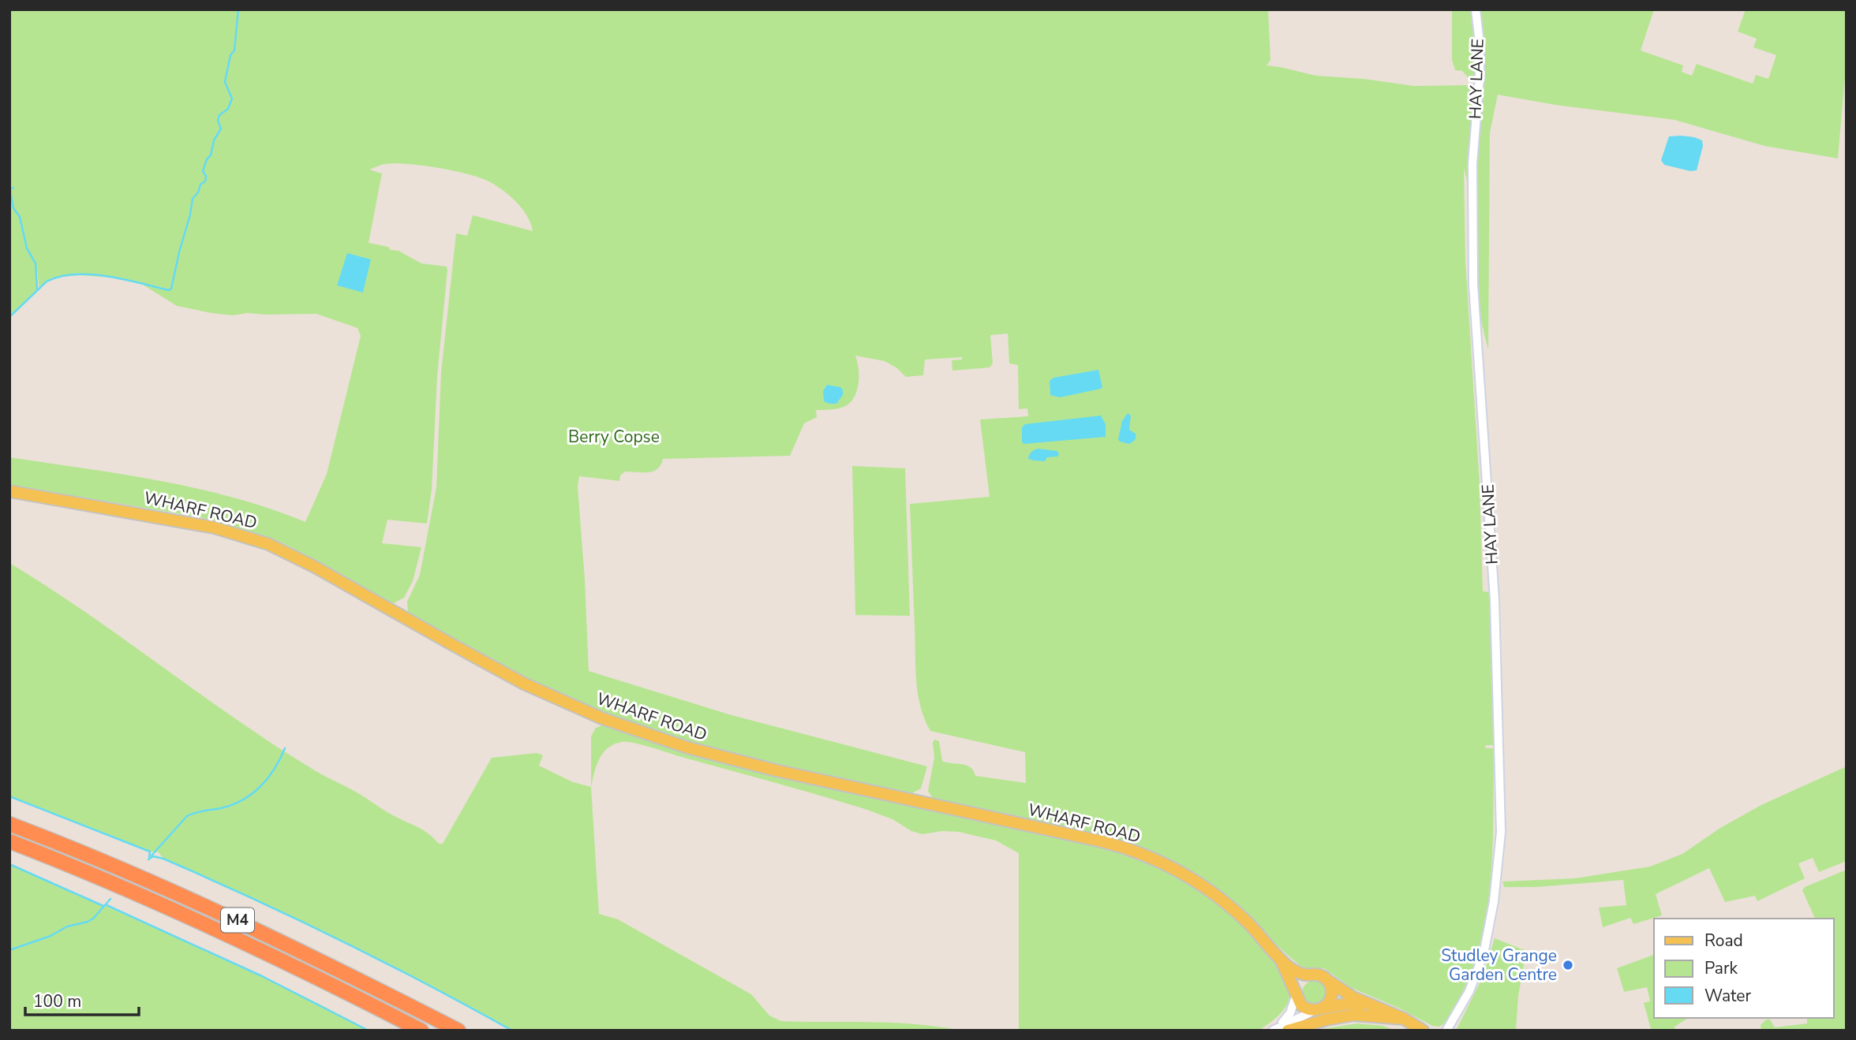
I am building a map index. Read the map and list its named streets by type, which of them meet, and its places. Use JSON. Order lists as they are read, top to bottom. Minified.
{"streets":{"highway":["M4"],"main road":["WHARF ROAD"],"street":["HAY LANE"]},"parks":["Berry Copse"],"places":["Studley Grange Garden Centre"],"legend":["Road","Park","Water"],"scale_bar":"100 m"}
